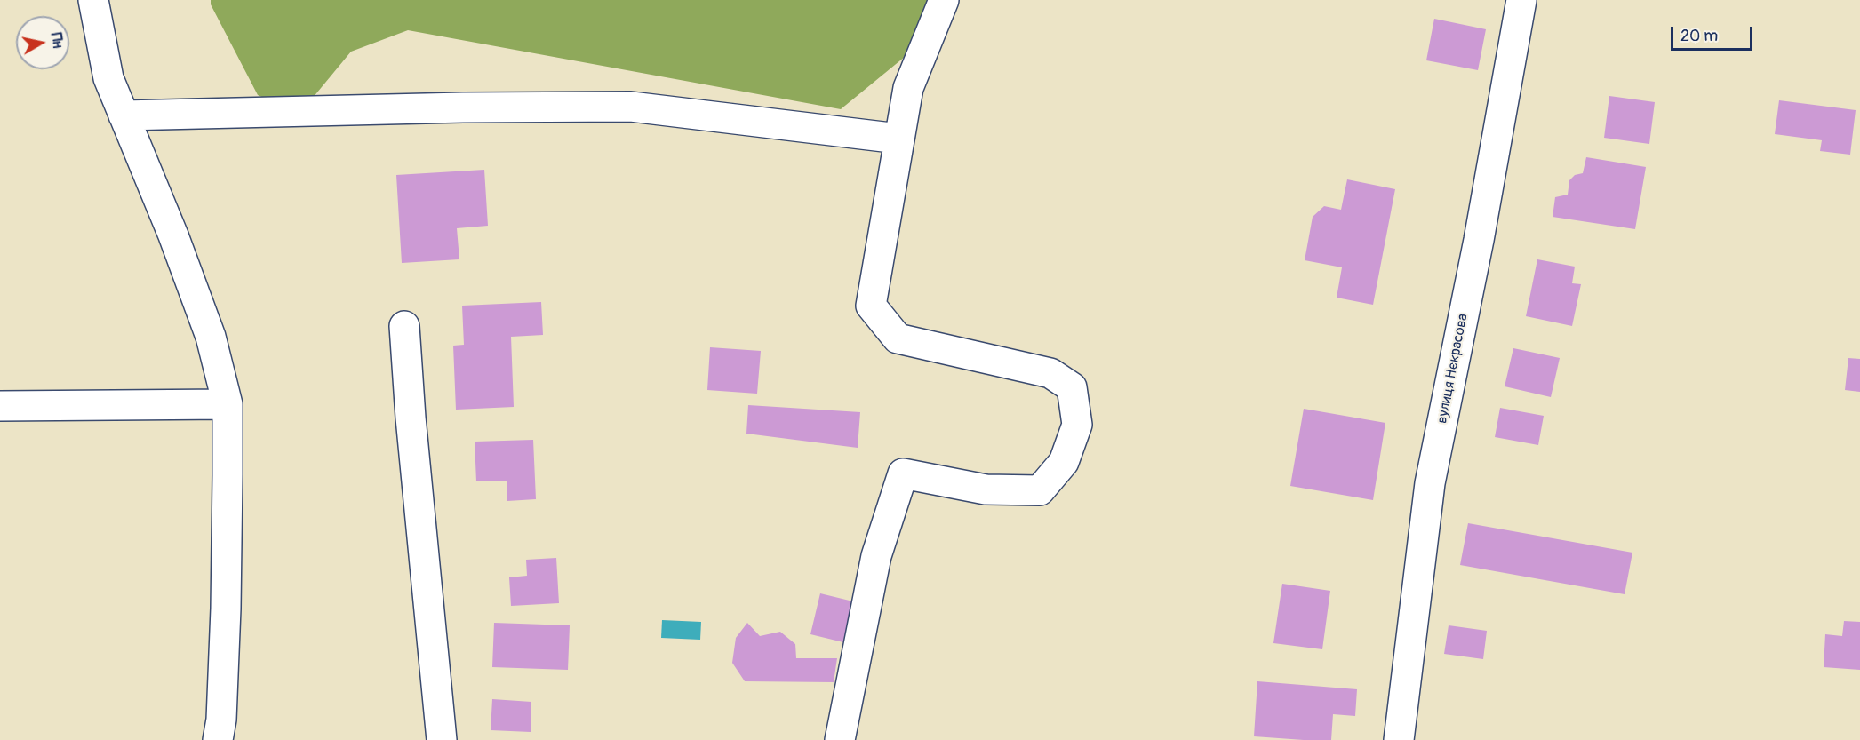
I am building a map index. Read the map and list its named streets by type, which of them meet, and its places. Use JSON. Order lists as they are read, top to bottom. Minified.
{"streets":{"street":["вулиця Нєкрасова"]},"scale_bar":"20 m","north":"right"}
